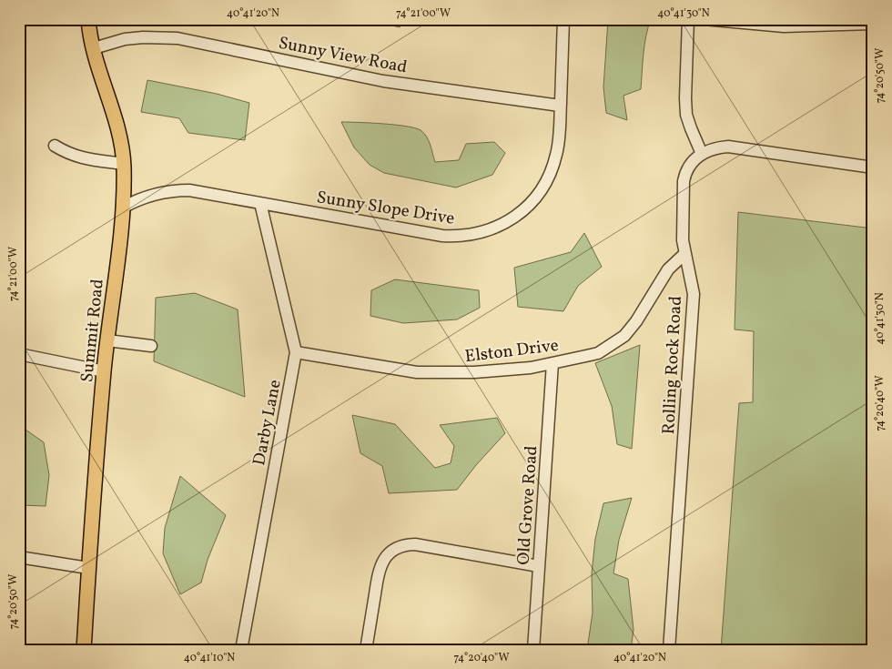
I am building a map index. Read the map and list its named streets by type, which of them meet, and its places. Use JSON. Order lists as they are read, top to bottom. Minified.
{"streets":{"main road":["Summit Road"],"street":["Sunny View Road","Sunny Slope Drive","Elston Drive","Rolling Rock Road","Darby Lane","Old Grove Road"]},"crossings":[["Sunny View Road","Sunny Slope Drive"],["Sunny View Road","Summit Road"],["Sunny Slope Drive","Summit Road"],["Sunny Slope Drive","Darby Lane"],["Elston Drive","Rolling Rock Road"],["Elston Drive","Darby Lane"],["Elston Drive","Old Grove Road"]],"coordinates":["40°41'20\"N","74°21'00\"W","40°41'30\"N","74°20'50\"W","74°20'40\"W","40°41'10\"N"]}
